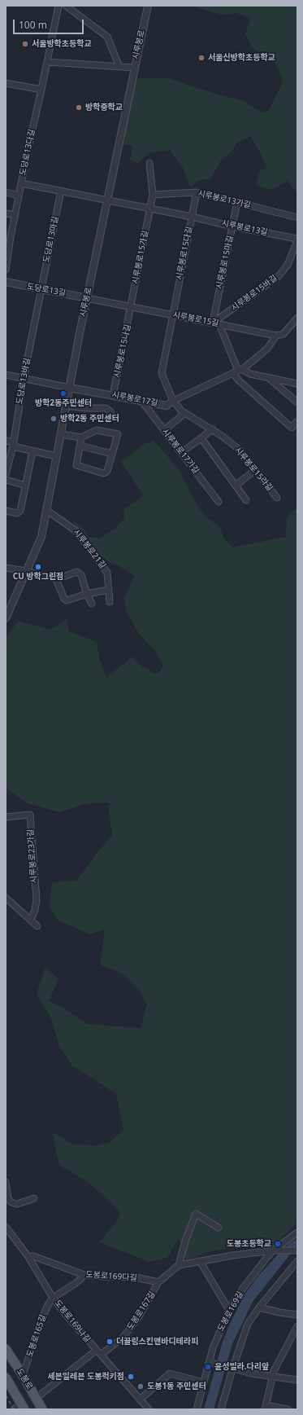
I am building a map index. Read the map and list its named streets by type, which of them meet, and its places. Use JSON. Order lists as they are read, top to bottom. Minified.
{"streets":{"main road":["도봉로"],"street":["시루봉로","도당로13다길","시루봉로13가길","시루봉로13길","도당로13마길","시루봉로15다길","시루봉로15가길","시루봉로15마길","도당로13길","시루봉로15바길","시루봉로15길","시루봉로15나길","도당로13바길","시루봉로17길","시루봉로17가길","시루봉로15라길","시루봉로21길","시루봉로23가길","도봉로169다길","도봉로167길","도봉로169길","도봉로169나길","도봉로165길"]},"crossings":[["시루봉로","도당로13길"],["시루봉로","시루봉로15길"],["시루봉로","시루봉로17길"],["시루봉로","시루봉로21길"],["시루봉로13가길","시루봉로15다길"],["시루봉로13가길","시루봉로15마길"],["시루봉로13길","시루봉로15다길"],["시루봉로13길","시루봉로15마길"],["도당로13마길","도당로13길"],["도당로13마길","도당로13바길"],["시루봉로15다길","시루봉로15길"],["시루봉로15다길","시루봉로15라길"],["시루봉로15가길","시루봉로15길"],["시루봉로15가길","시루봉로15나길"],["시루봉로15마길","시루봉로15바길"],["시루봉로15마길","시루봉로15길"],["도당로13길","시루봉로15길"],["도당로13길","도당로13바길"],["시루봉로15바길","시루봉로15길"],["시루봉로15길","시루봉로15나길"],["시루봉로15길","시루봉로17길"],["시루봉로15길","시루봉로15라길"],["시루봉로15나길","시루봉로17길"],["시루봉로17길","시루봉로17가길"],["시루봉로17길","시루봉로15라길"],["도봉로169다길","도봉로167길"],["도봉로169다길","도봉로169나길"],["도봉로169다길","도봉로165길"],["도봉로167길","도봉로169길"],["도봉로167길","도봉로169나길"],["도봉로169나길","도봉로165길"],["도봉로165길","도봉로"]],"places":["서울방학초등학교","서울신방학초등학교","방학중학교","방학2동주민센터","방학2동 주민센터","CU 방학그린점","도봉초등학교","더끌림스킨앤바디테라피","윤성빌라.다리앞","세븐일레븐 도봉럭키점","도봉1동 주민센터"],"scale_bar":"100 m"}
